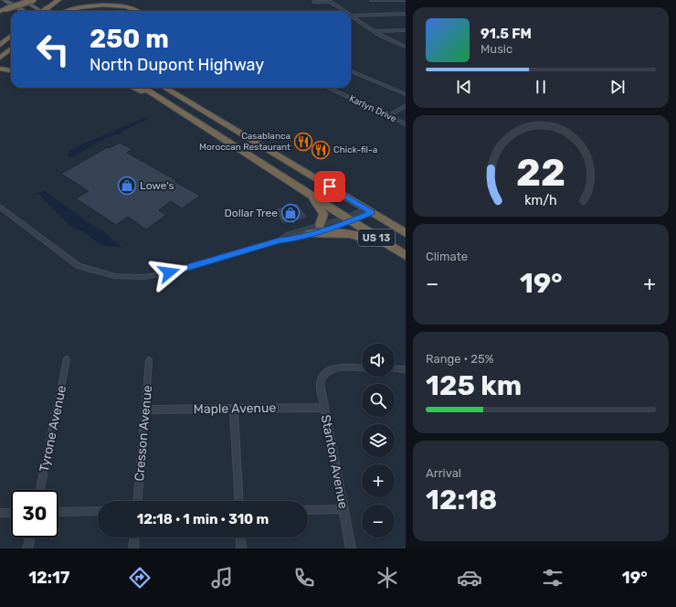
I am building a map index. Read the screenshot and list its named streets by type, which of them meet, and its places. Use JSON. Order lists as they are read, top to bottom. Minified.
{"streets":{"highway":["US 13"],"street":["Karlyn Drive","Maple Avenue","Tyrone Avenue","Cresson Avenue","Stanton Avenue"]},"crossings":[["Maple Avenue","Cresson Avenue"],["Maple Avenue","Stanton Avenue"]],"places":{"restaurant":["Casablanca Moroccan Restaurant","Chick-fil-a"],"shop":["Lowe's","Dollar Tree"]},"page":{"turn":["250 m","North Dupont Highway"],"song":["91.5 FM","Music"],"tile":["Climate",["Range · 25%","125 km"],["Arrival","12:18"]],"heat":["−","19°","+"],"map_buttons":["+","−"],"limit":"30","trip":"12:18 · 1 min · 310 m","tabs":["12:17","19°"],"gauge":["22","km/h"]}}
